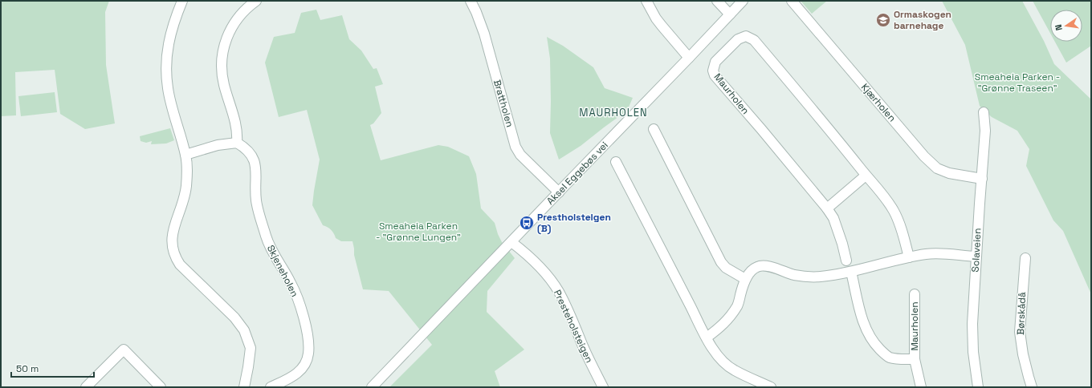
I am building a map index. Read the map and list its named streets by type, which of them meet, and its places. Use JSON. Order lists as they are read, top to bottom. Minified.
{"streets":{"street":["Maurholen","Kjærholen","Brattholen","Aksel Eggebøs vei","Solaveien","Skjeneholen","Børskådå","Presteholsteigen"]},"crossings":[["Kjærholen","Solaveien"],["Brattholen","Aksel Eggebøs vei"],["Aksel Eggebøs vei","Presteholsteigen"]],"districts":["MAURHOLEN"],"parks":["Smeaheia Parken - \"Grønne Traseen\"","Smeaheia Parken - \"Grønne Lungen\""],"places":{"school or university":["Ormaskogen barnehage"],"bus stop":["Prestholsteigen (B)"]},"scale_bar":"50 m","north":"left"}
